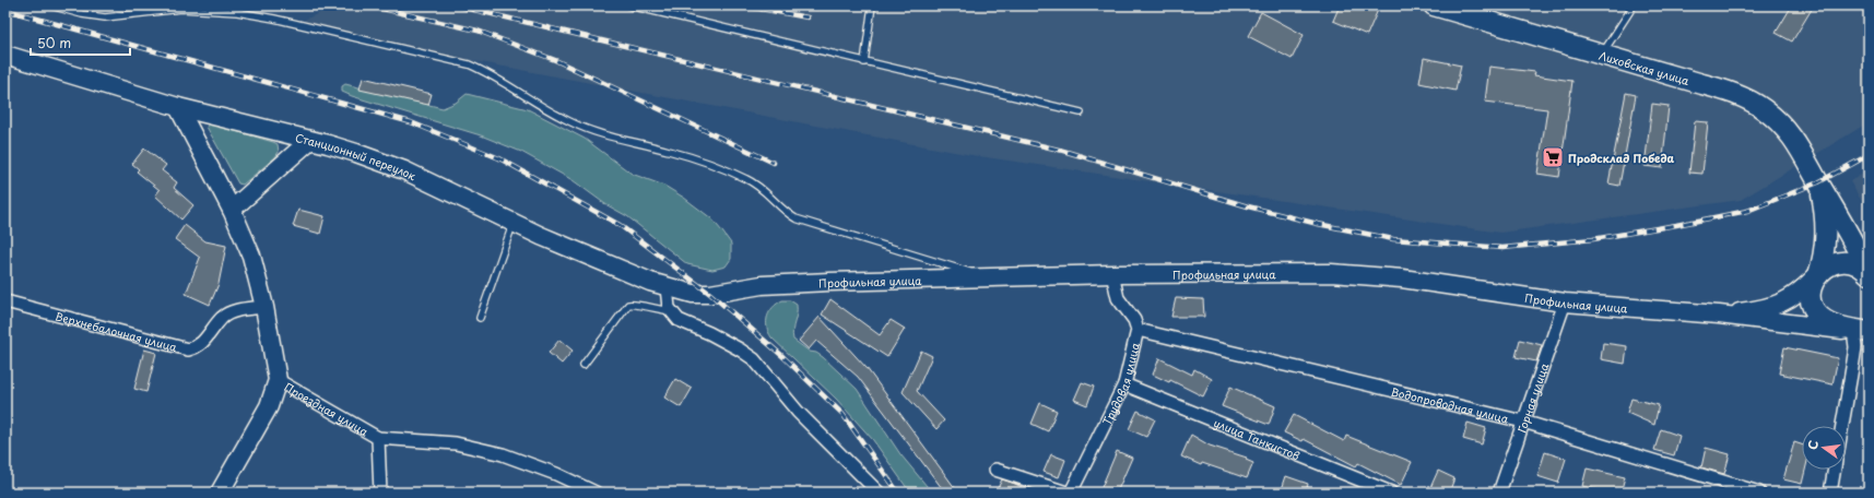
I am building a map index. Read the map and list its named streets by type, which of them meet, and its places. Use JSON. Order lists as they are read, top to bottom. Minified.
{"streets":{"main road":["Лиховская улица","Станционный переулок","Профильная улица","Проездная улица"],"street":["Верхнебалочная улица","Трудовая улица","Горная улица","Водопроводная улица","улица Танкистов"]},"crossings":[["Лиховская улица","Профильная улица"],["Станционный переулок","Профильная улица"],["Станционный переулок","Проездная улица"],["Профильная улица","Трудовая улица"],["Профильная улица","Горная улица"],["Верхнебалочная улица","Проездная улица"],["Трудовая улица","Водопроводная улица"],["Трудовая улица","улица Танкистов"],["Горная улица","Водопроводная улица"]],"places":{"supermarket":["Продсклад Победа"]},"scale_bar":"50 m","north":"left"}
